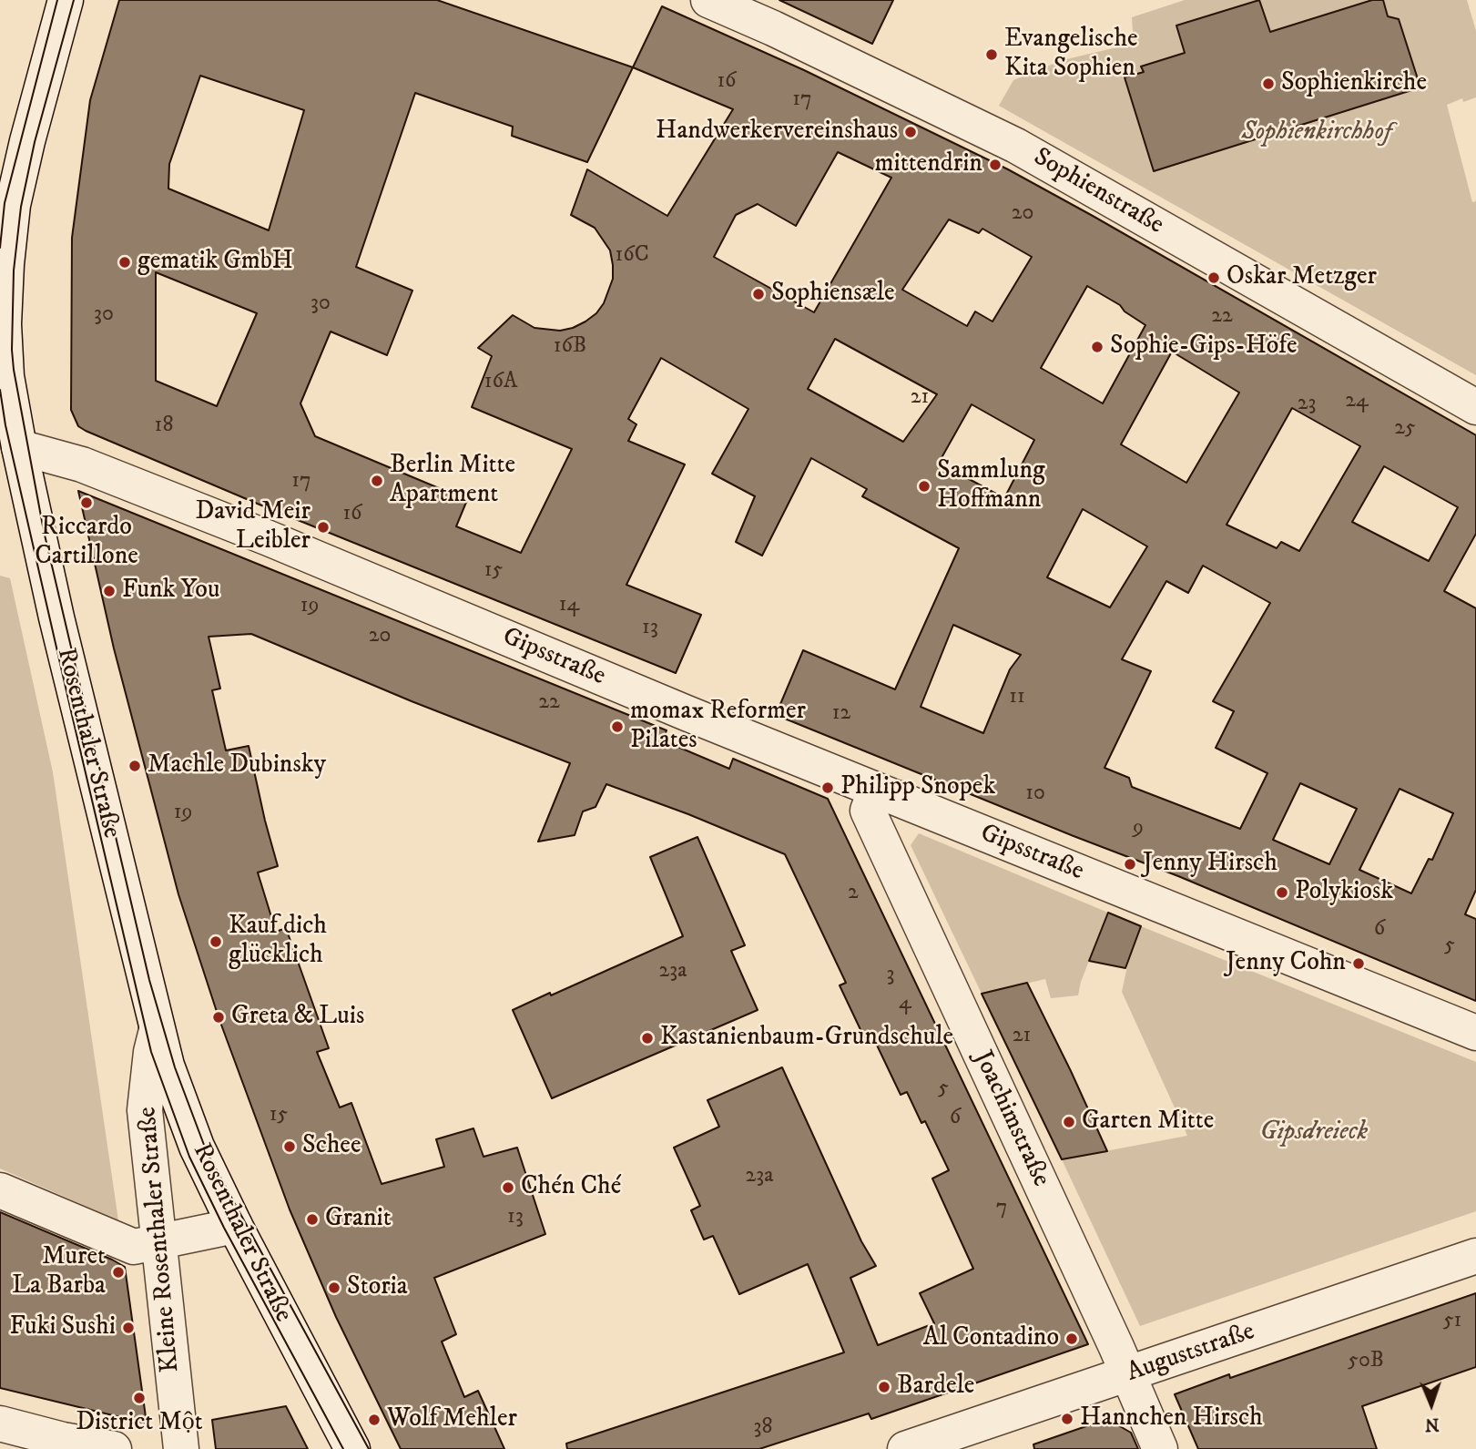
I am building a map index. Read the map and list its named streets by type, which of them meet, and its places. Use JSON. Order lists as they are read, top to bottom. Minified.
{"streets":{"street":["Sophienstraße","Gipsstraße","Rosenthaler Straße","Joachimstraße","Kleine Rosenthaler Straße","Auguststraße"]},"crossings":[["Gipsstraße","Rosenthaler Straße"],["Gipsstraße","Joachimstraße"],["Rosenthaler Straße","Kleine Rosenthaler Straße"],["Joachimstraße","Auguststraße"]],"parks":["Sophienkirchhof","Gipsdreieck"],"places":["Evangelische Kita Sophien","Sophienkirche","Handwerkervereinshaus","mittendrin","gematik GmbH","Oskar Metzger","Sophiensæle","Sophie-Gips-Höfe","Berlin Mitte Apartment","Sammlung Hoffmann","Riccardo Cartillone","David Meir Leibler","Funk You","momax Reformer Pilates","Machle Dubinsky","Philipp Snopek","Jenny Hirsch","Polykiosk","Kauf dich glücklich","Jenny Cohn","Greta & Luis","Kastanienbaum-Grundschule","Garten Mitte","Schee","Chén Ché","Granit","Muret La Barba","Storia","Fuki Sushi","Al Contadino","Bardele","District Một","Hannchen Hirsch","Wolf Mehler"],"house_numbers":["16","17","20","16C","30","30","22","16B","16A","21","24","23","18","25","17","16","15","14","19","13","20","11","22","12","10","19","9","2","6","5","23a","3","4","21","5","15","6","23a","7","13","51","50B","38"],"north":"bottom"}
